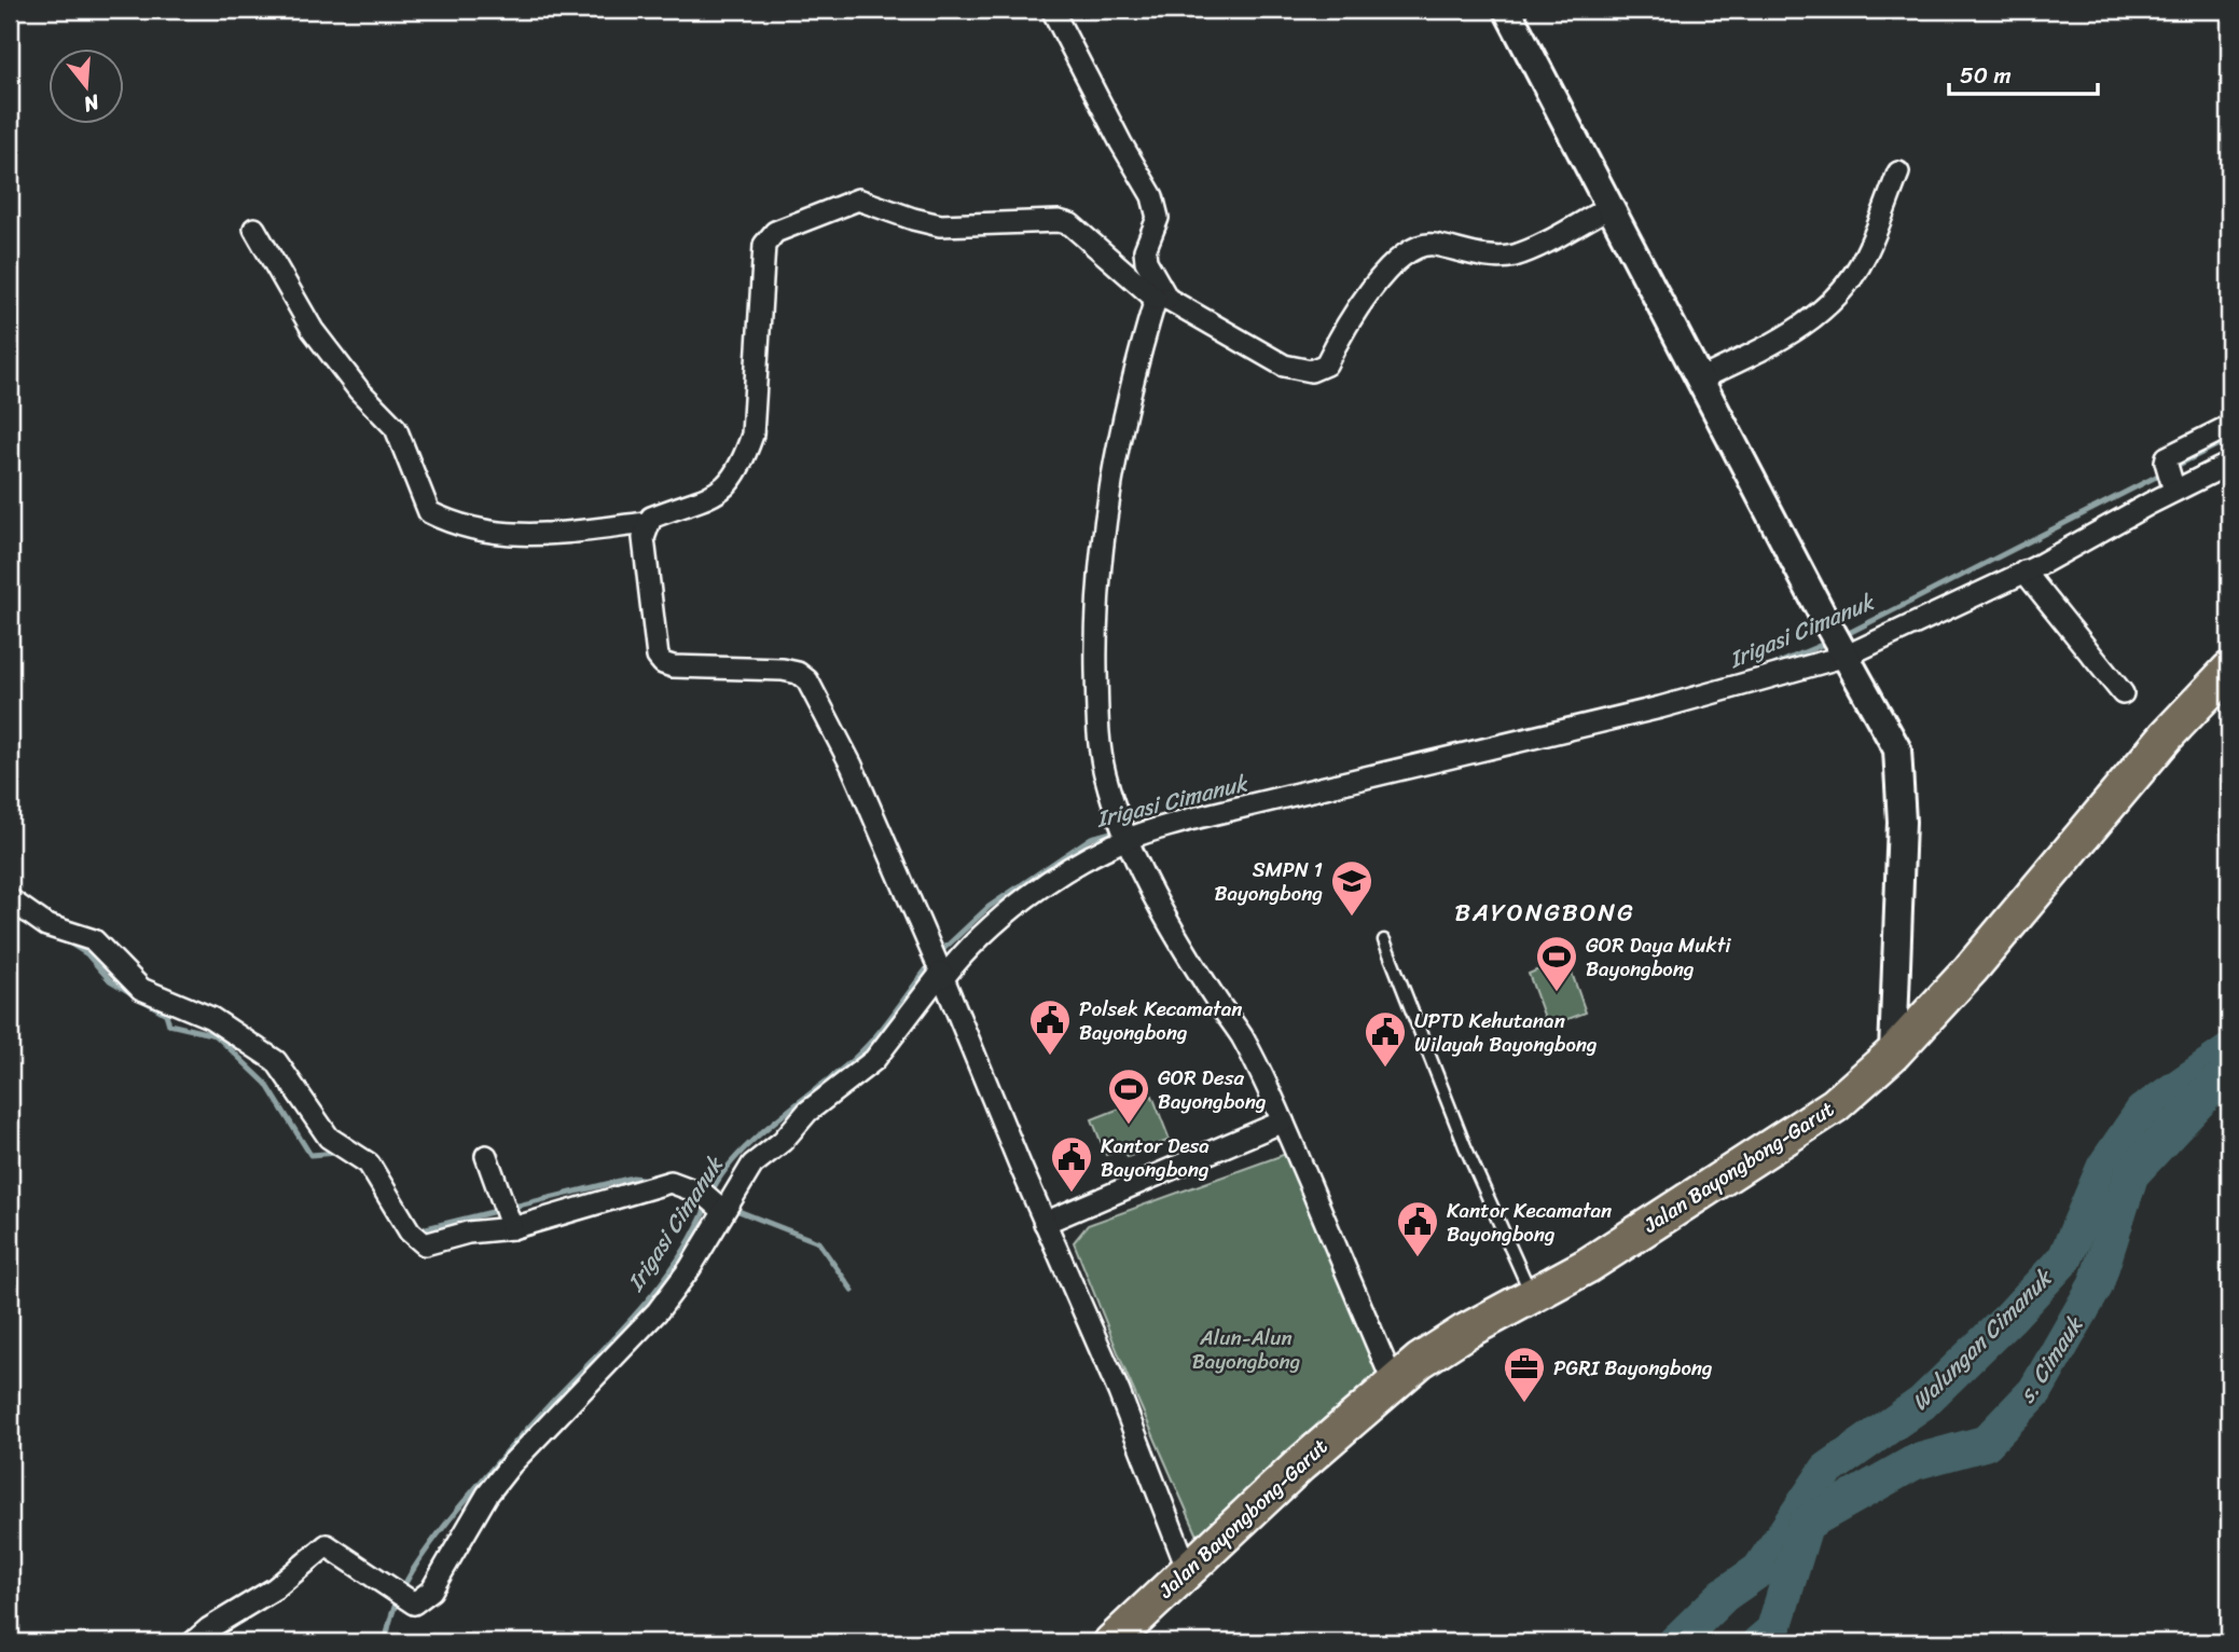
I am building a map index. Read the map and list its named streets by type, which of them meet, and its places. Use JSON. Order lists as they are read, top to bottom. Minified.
{"streets":{"main road":["Jalan Bayongbong-Garut"]},"districts":["BAYONGBONG"],"water":["Irigasi Cimanuk","Walungan Cimanuk","s. Cimauk"],"parks":["Alun-Alun Bayongbong"],"places":{"school or university":["SMPN 1 Bayongbong"],"sports":["GOR Daya Mukti Bayongbong","GOR Desa Bayongbong"],"public building":["Polsek Kecamatan Bayongbong","UPTD Kehutanan Wilayah Bayongbong","Kantor Desa Bayongbong","Kantor Kecamatan Bayongbong"],"office":["PGRI Bayongbong"]},"scale_bar":"50 m","north":"bottom"}
